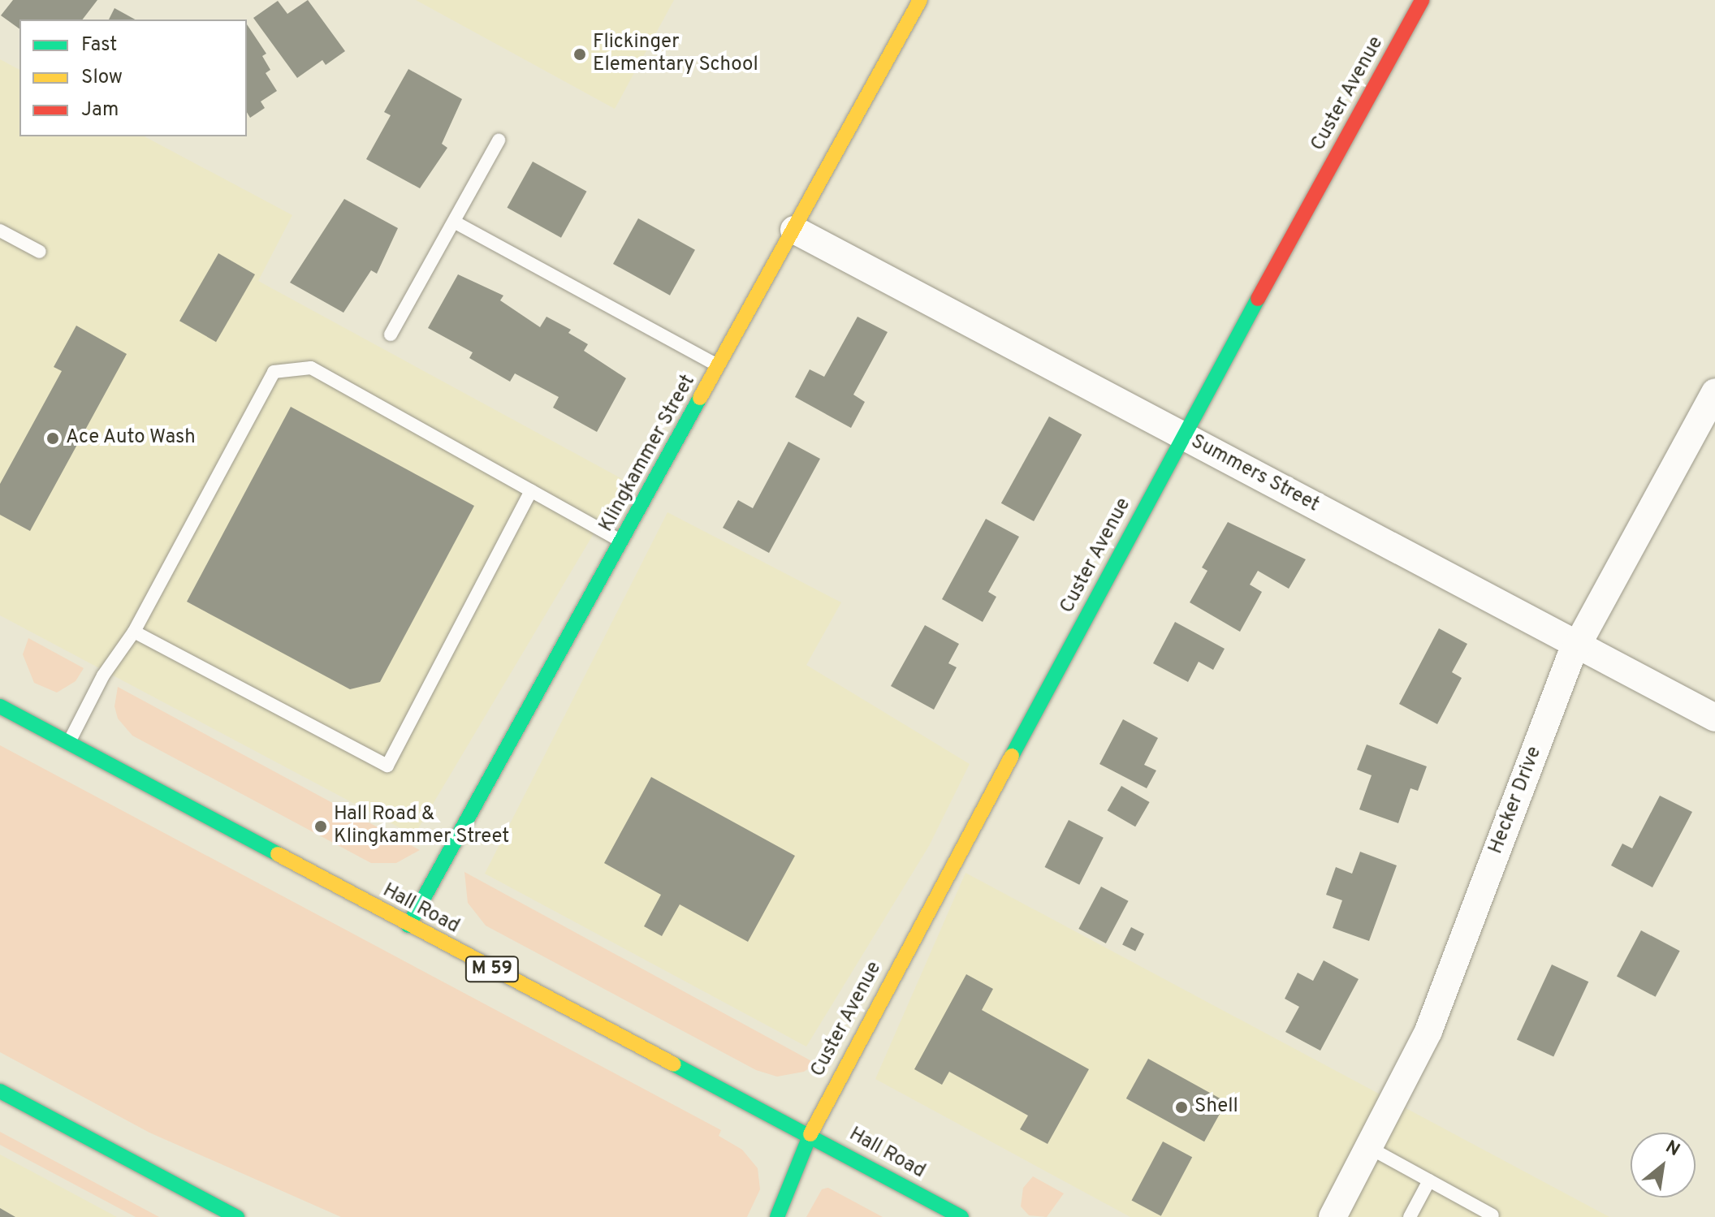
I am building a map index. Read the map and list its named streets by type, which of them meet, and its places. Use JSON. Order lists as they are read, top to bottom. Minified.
{"streets":{"main road":["Custer Avenue","Klingkammer Street","Hall Road","M 59"],"street":["Summers Street","Hecker Drive"]},"crossings":[["Custer Avenue","Summers Street"],["Custer Avenue","Hall Road"],["Klingkammer Street","Summers Street"],["Klingkammer Street","Hall Road"],["Summers Street","Hecker Drive"]],"places":["Flickinger Elementary School","Ace Auto Wash","Hall Road & Klingkammer Street","Shell"],"legend":["Fast","Slow","Jam"],"north":"top right"}
